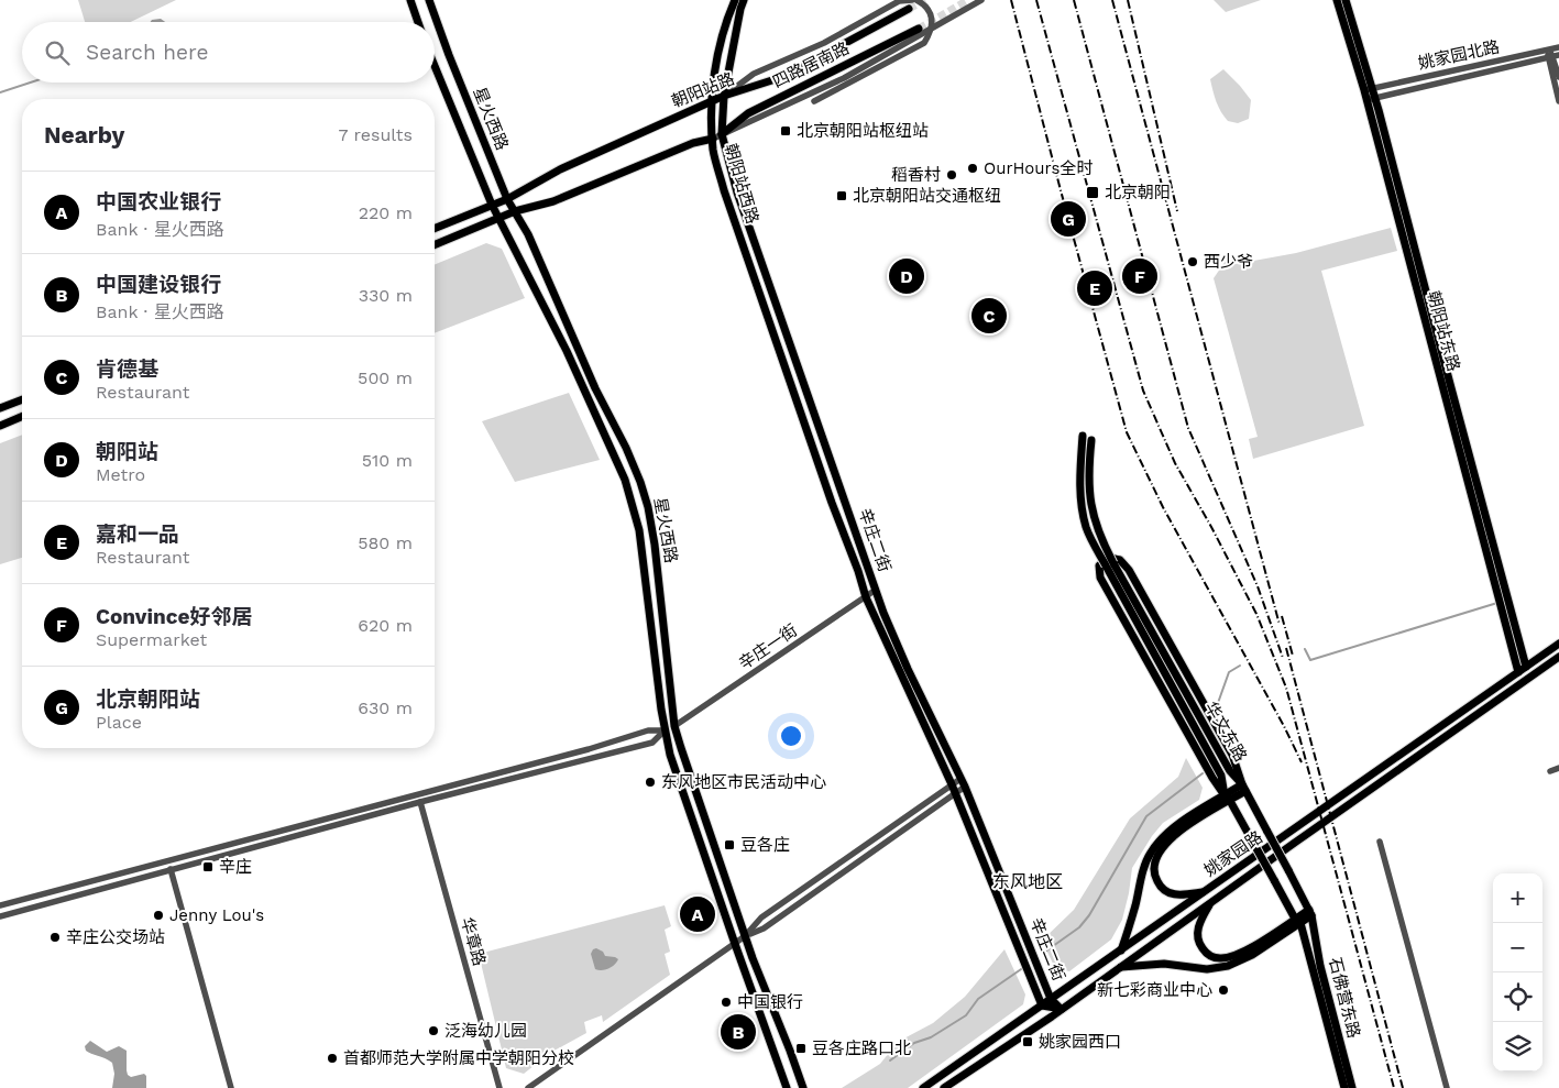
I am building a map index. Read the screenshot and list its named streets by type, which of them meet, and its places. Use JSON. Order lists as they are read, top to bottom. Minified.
{"streets":{"main road":["四路居南路","朝阳站路","星火西路","朝阳站西路","朝阳站东路","辛庄二街","华文东路","姚家园路","石佛营东路"],"street":["姚家园北路","辛庄一街","华章路"]},"crossings":[["姚家园北路","朝阳站东路"],["四路居南路","朝阳站西路"],["朝阳站路","星火西路"],["朝阳站路","朝阳站西路"],["星火西路","辛庄一街"],["朝阳站西路","辛庄二街"],["朝阳站东路","姚家园路"],["辛庄二街","辛庄一街"],["辛庄二街","姚家园路"],["华文东路","石佛营东路"]],"districts":["东风地区"],"places":{"transit":["北京朝阳站枢纽站","北京朝阳","北京朝阳站交通枢纽","豆各庄","辛庄","姚家园西口","豆各庄路口北"],"other":["OurHours全时","稻香村","西少爷","东风地区市民活动中心","Jenny Lou's","辛庄公交场站","新七彩商业中心","中国银行","泛海幼儿园","首都师范大学附属中学朝阳分校"]},"page":{"search":"Search here","heading":["Nearby","7 results"],"list":[{"mark":"A","name":"中国农业银行","note":"Bank · 星火西路","value":"220 m"},{"mark":"B","name":"中国建设银行","note":"Bank · 星火西路","value":"330 m"},{"mark":"C","name":"肯德基","note":"Restaurant","value":"500 m"},{"mark":"D","name":"朝阳站","note":"Metro","value":"510 m"},{"mark":"E","name":"嘉和一品","note":"Restaurant","value":"580 m"},{"mark":"F","name":"Convince好邻居","note":"Supermarket","value":"620 m"},{"mark":"G","name":"北京朝阳站","note":"Place","value":"630 m"}],"pins":["G","D","F","E","C","A","B"],"map_buttons":["+","−"]}}
